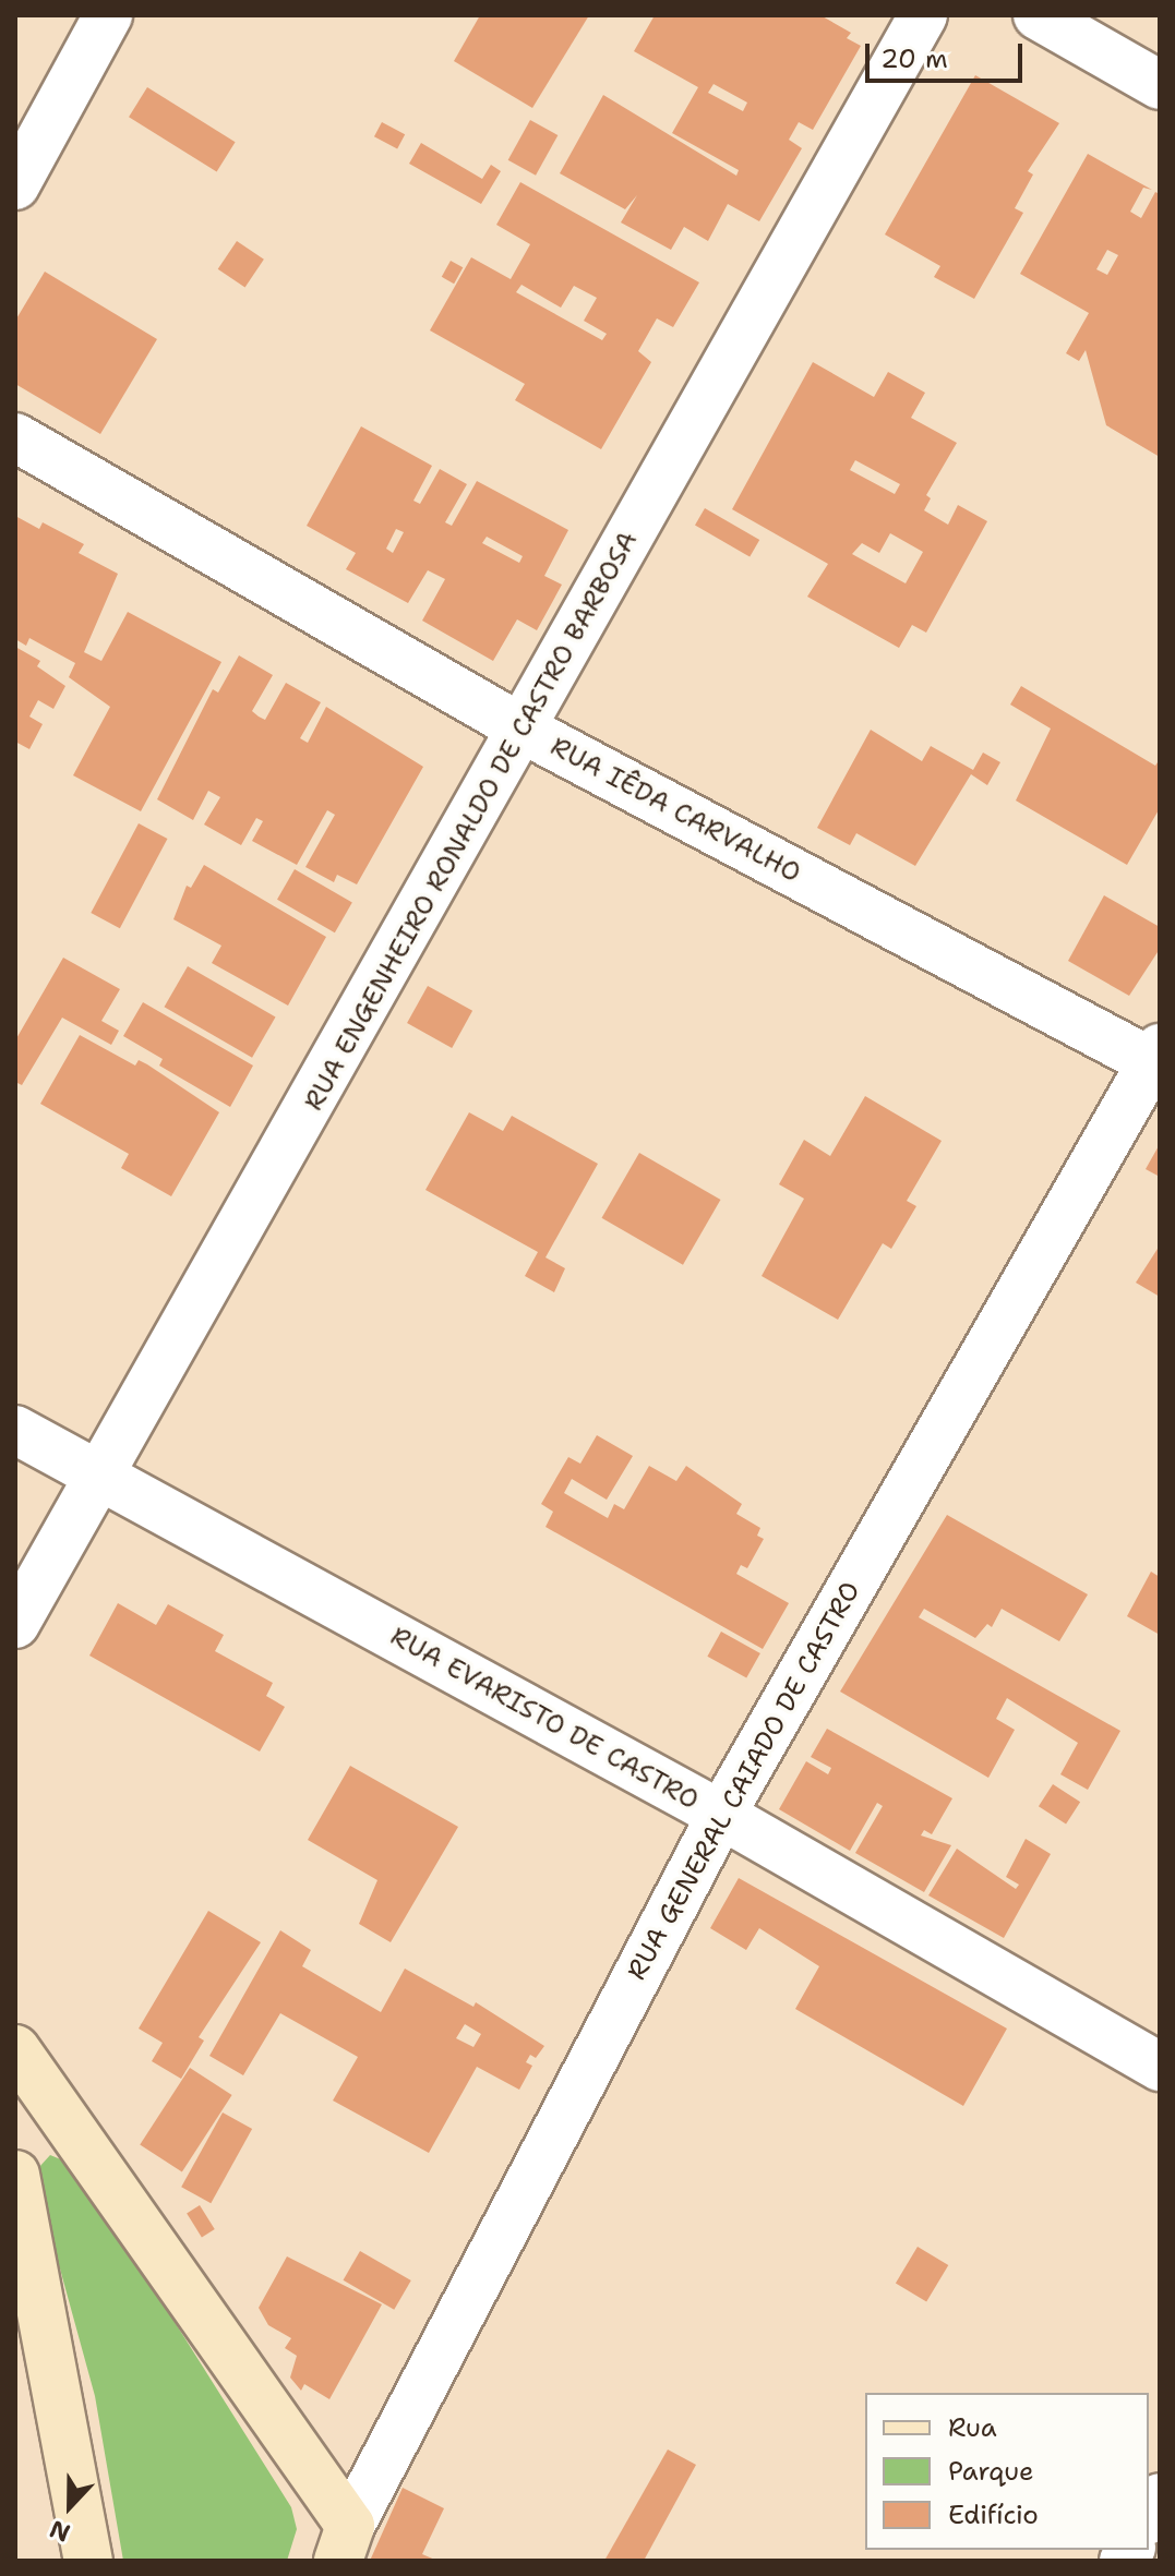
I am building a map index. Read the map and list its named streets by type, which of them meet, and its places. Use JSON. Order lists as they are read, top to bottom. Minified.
{"streets":{"street":["RUA IÊDA CARVALHO","RUA ENGENHEIRO RONALDO DE CASTRO BARBOSA","RUA EVARISTO DE CASTRO","RUA GENERAL CAIADO DE CASTRO"]},"crossings":[["RUA IÊDA CARVALHO","RUA ENGENHEIRO RONALDO DE CASTRO BARBOSA"],["RUA IÊDA CARVALHO","RUA GENERAL CAIADO DE CASTRO"],["RUA ENGENHEIRO RONALDO DE CASTRO BARBOSA","RUA EVARISTO DE CASTRO"],["RUA EVARISTO DE CASTRO","RUA GENERAL CAIADO DE CASTRO"]],"legend":["Rua","Parque","Edifício"],"scale_bar":"20 m","north":"bottom"}
